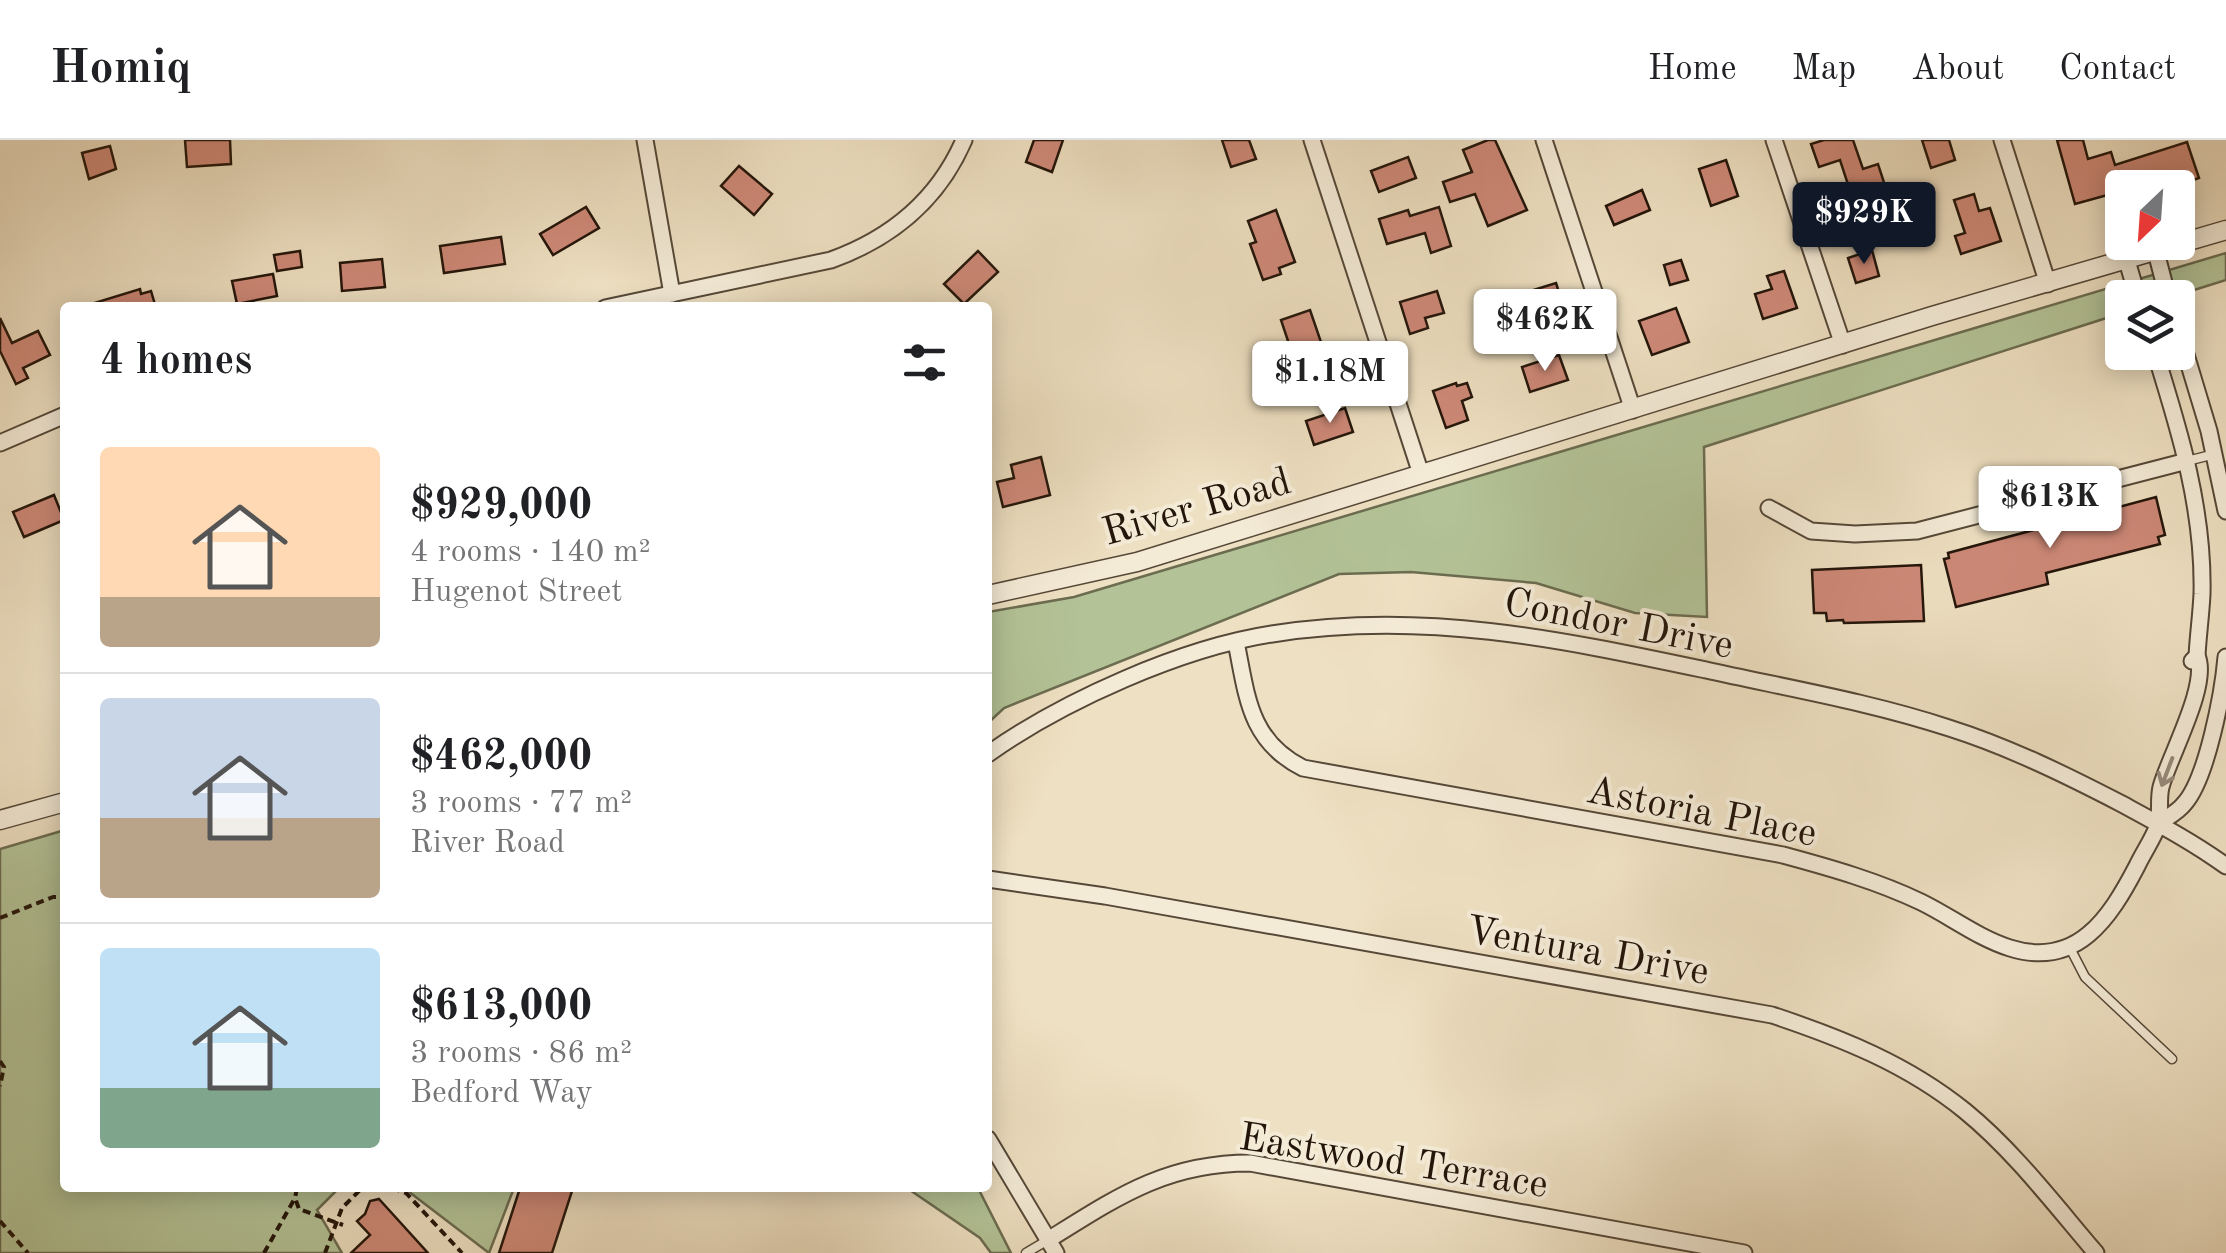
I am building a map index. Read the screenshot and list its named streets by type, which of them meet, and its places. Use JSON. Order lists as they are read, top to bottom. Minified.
{"streets":{"street":["River Road","Condor Drive","Astoria Place","Ventura Drive","Eastwood Terrace"]},"crossings":[["Condor Drive","Astoria Place"]],"north":"bottom left","page":{"header":"Homiq","nav":["Home","Map","About","Contact"],"price":["$929K","$462K","$1.18M","$613K"],"heading":"4 homes","list":[{"name":"$929,000","note":"4 rooms · 140 m² · Hugenot Street"},{"name":"$462,000","note":"3 rooms · 77 m² · River Road"},{"name":"$613,000","note":"3 rooms · 86 m² · Bedford Way"}]}}
